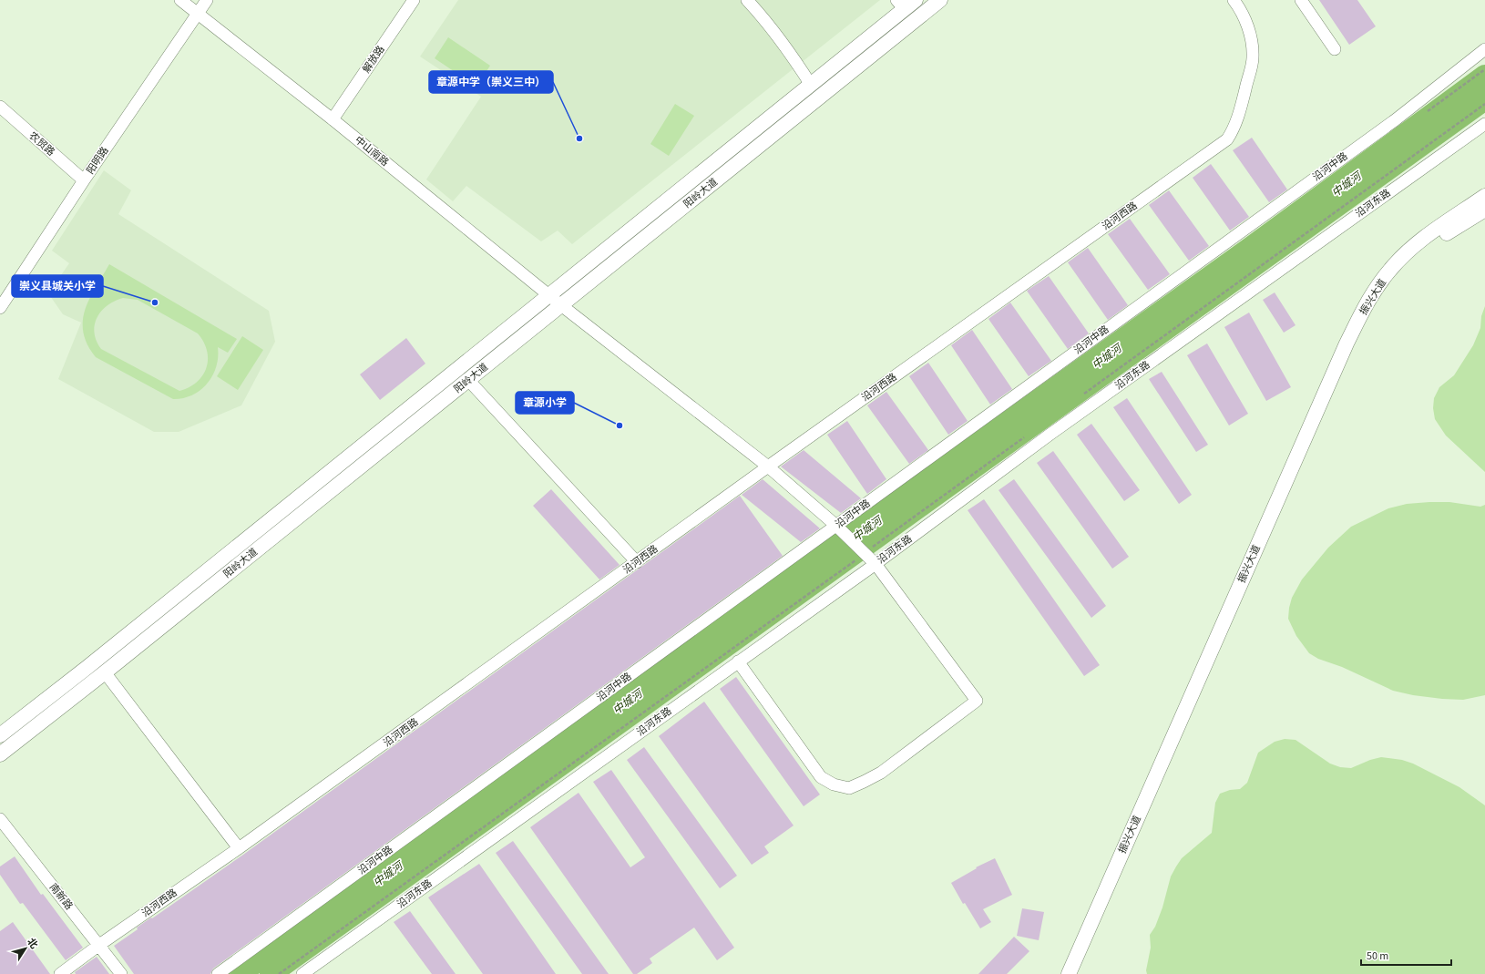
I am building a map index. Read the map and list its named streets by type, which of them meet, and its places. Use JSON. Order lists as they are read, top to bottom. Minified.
{"streets":{"main road":["阳岭大道","振兴大道"],"street":["解放路","农贸路","中山南路","阳明路","沿河中路","沿河东路","沿河西路","南新路"]},"crossings":[["解放路","中山南路"],["农贸路","阳明路"],["中山南路","阳明路"],["中山南路","沿河中路"],["中山南路","阳岭大道"],["中山南路","沿河东路"],["中山南路","沿河西路"],["沿河西路","南新路"]],"water":["中城河"],"places":["章源中学（崇义三中）","崇义县城关小学","章源小学"],"scale_bar":"50 m","north":"top right"}
